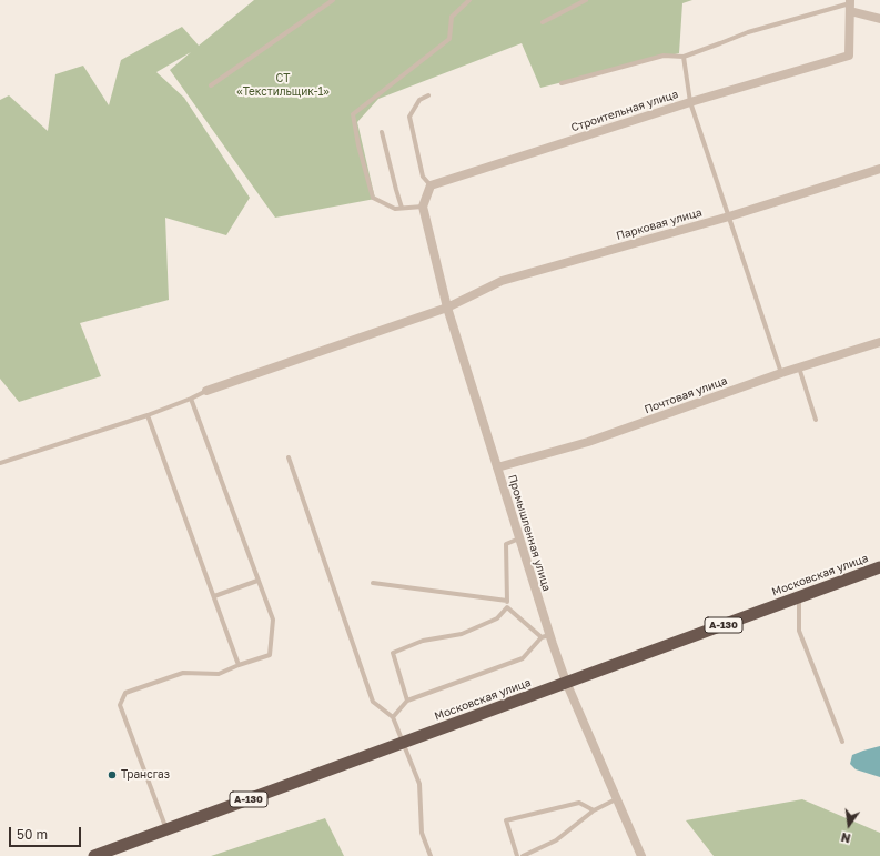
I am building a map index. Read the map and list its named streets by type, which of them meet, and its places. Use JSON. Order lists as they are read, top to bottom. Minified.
{"streets":{"highway":["Московская улица","А-130"],"street":["Строительная улица","Парковая улица","Почтовая улица","Промышленная улица"]},"crossings":[["Парковая улица","Промышленная улица"],["Почтовая улица","Промышленная улица"],["Промышленная улица","Московская улица"]],"parks":["СТ «Текстильщик-1»"],"places":["Трансгаз"],"scale_bar":"50 m","north":"bottom"}
